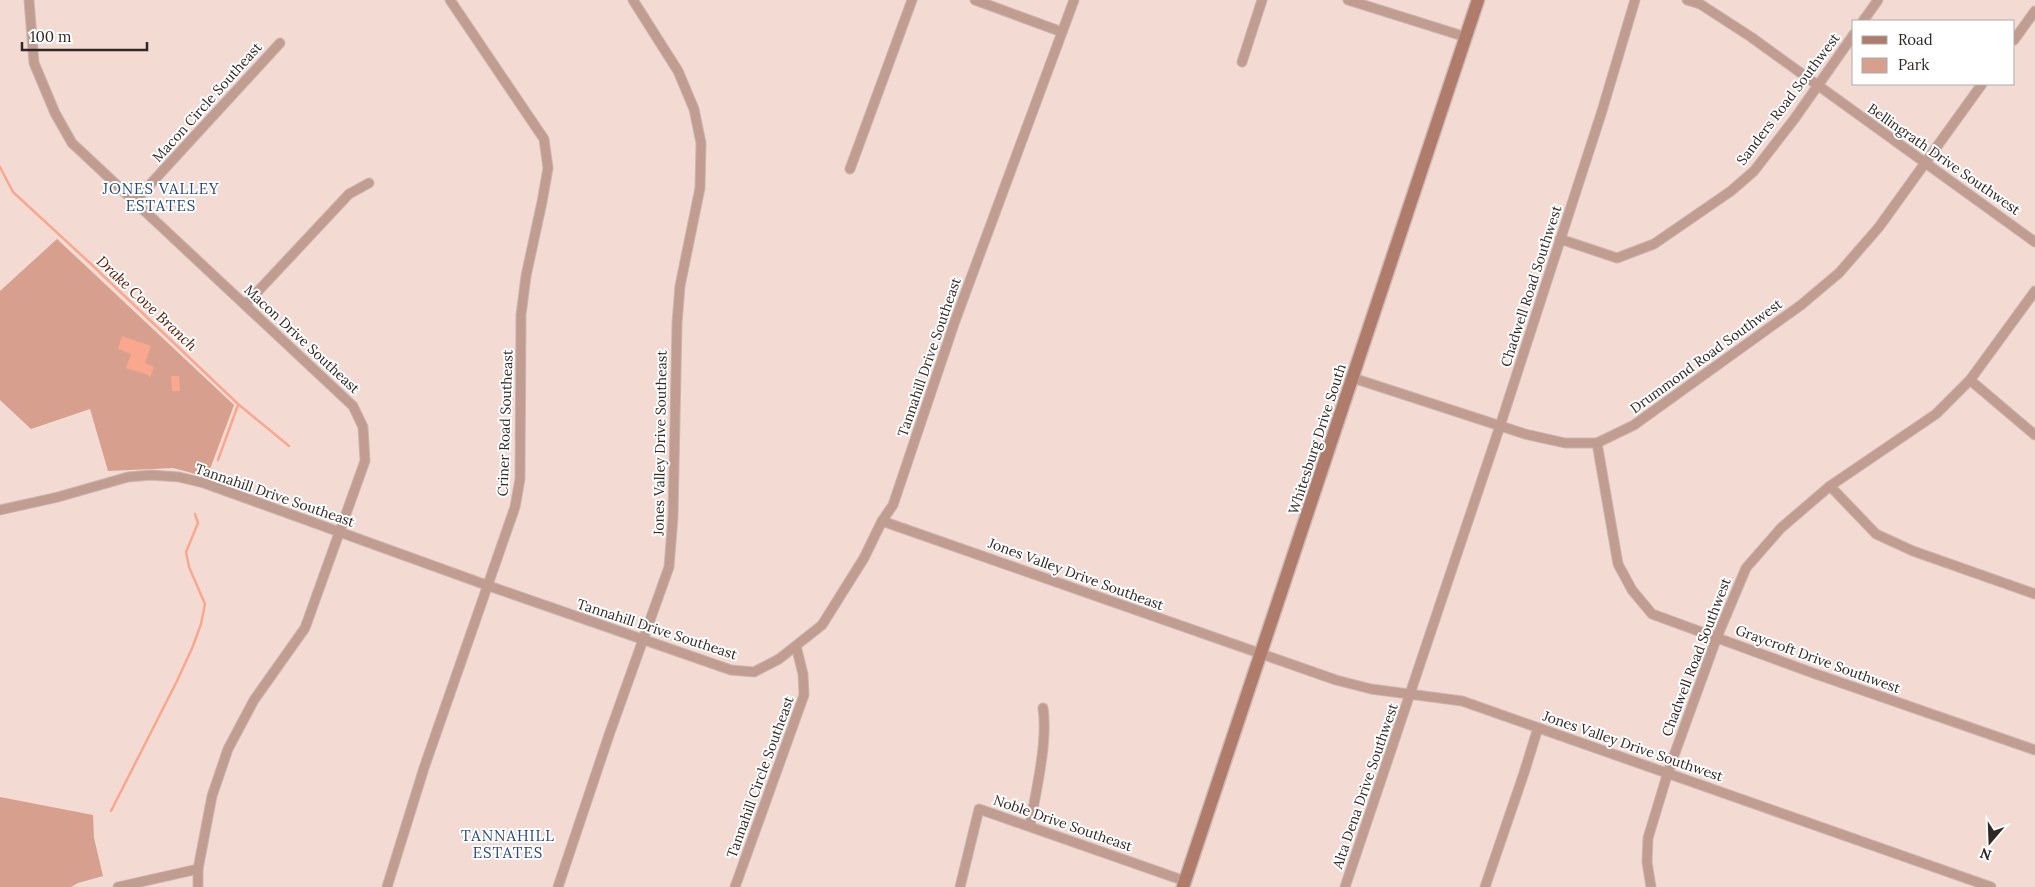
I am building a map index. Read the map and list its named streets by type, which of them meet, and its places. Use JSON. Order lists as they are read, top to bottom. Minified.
{"streets":{"main road":["Whitesburg Drive South"],"street":["Sanders Road Southwest","Macon Circle Southeast","Bellingrath Drive Southwest","Chadwell Road Southwest","Macon Drive Southeast","Drummond Road Southwest","Tannahill Drive Southeast","Criner Road Southeast","Jones Valley Drive Southeast","Graycroft Drive Southwest","Jones Valley Drive Southwest","Tannahill Circle Southeast","Alta Dena Drive Southwest","Noble Drive Southeast"]},"crossings":[["Sanders Road Southwest","Bellingrath Drive Southwest"],["Sanders Road Southwest","Chadwell Road Southwest"],["Macon Circle Southeast","Macon Drive Southeast"],["Bellingrath Drive Southwest","Drummond Road Southwest"],["Chadwell Road Southwest","Drummond Road Southwest"],["Chadwell Road Southwest","Graycroft Drive Southwest"],["Chadwell Road Southwest","Jones Valley Drive Southwest"],["Chadwell Road Southwest","Alta Dena Drive Southwest"],["Macon Drive Southeast","Tannahill Drive Southeast"],["Drummond Road Southwest","Whitesburg Drive South"],["Drummond Road Southwest","Graycroft Drive Southwest"],["Tannahill Drive Southeast","Criner Road Southeast"],["Tannahill Drive Southeast","Jones Valley Drive Southeast"],["Tannahill Drive Southeast","Tannahill Circle Southeast"],["Whitesburg Drive South","Jones Valley Drive Southeast"],["Whitesburg Drive South","Jones Valley Drive Southwest"],["Whitesburg Drive South","Noble Drive Southeast"],["Jones Valley Drive Southeast","Jones Valley Drive Southwest"],["Jones Valley Drive Southwest","Alta Dena Drive Southwest"]],"districts":["JONES VALLEY ESTATES","TANNAHILL ESTATES"],"water":["Drake Cove Branch"],"legend":["Road","Park"],"scale_bar":"100 m","north":"bottom"}
